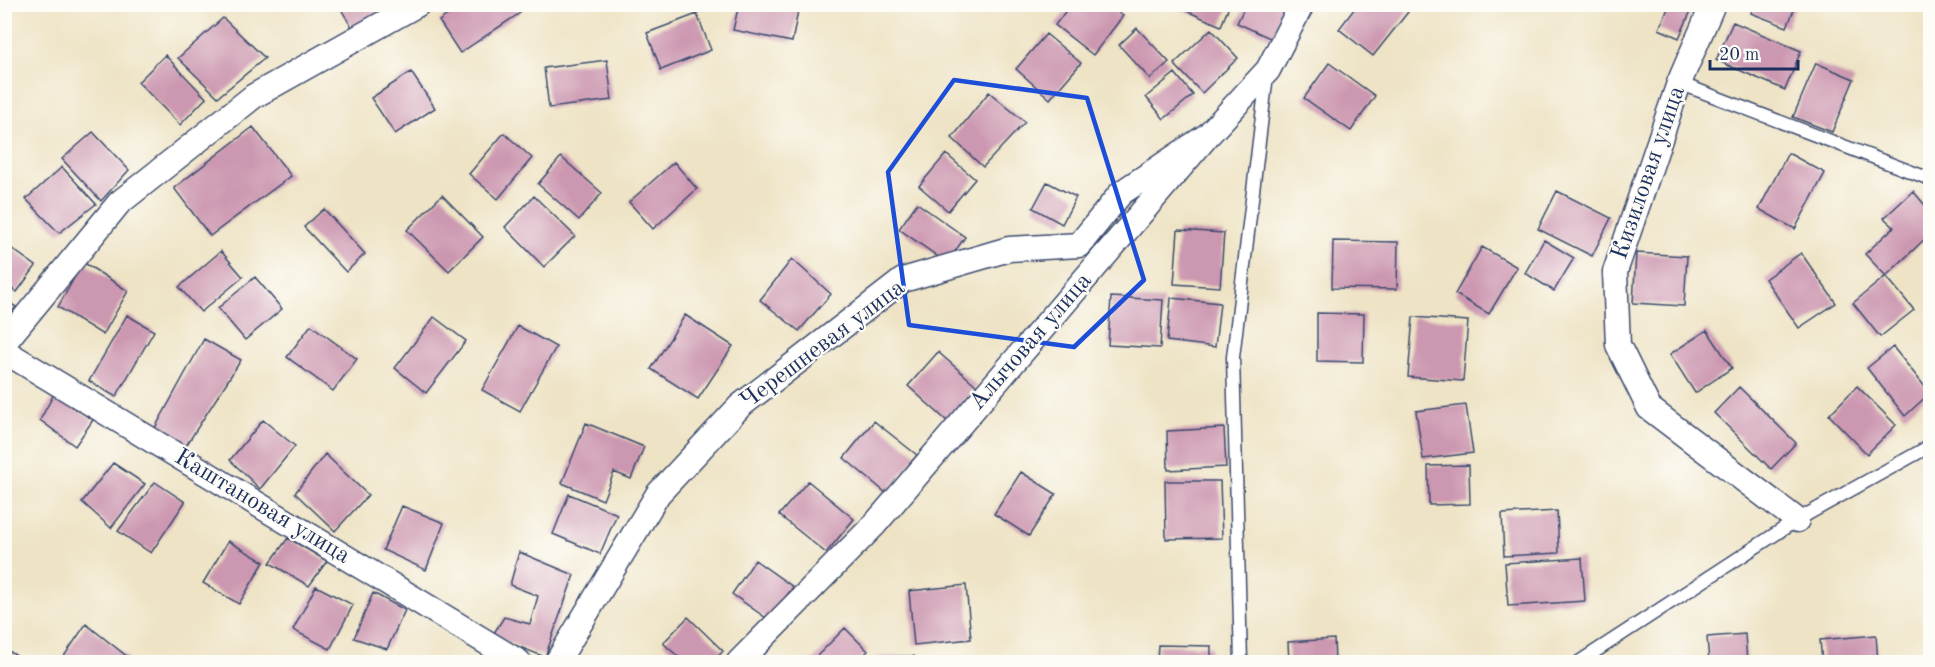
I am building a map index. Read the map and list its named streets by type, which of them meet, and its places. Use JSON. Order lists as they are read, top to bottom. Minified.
{"streets":{"street":["Кизиловая улица","Алычовая улица","Черешневая улица","Каштановая улица"]},"crossings":[["Алычовая улица","Черешневая улица"]],"scale_bar":"20 m"}
